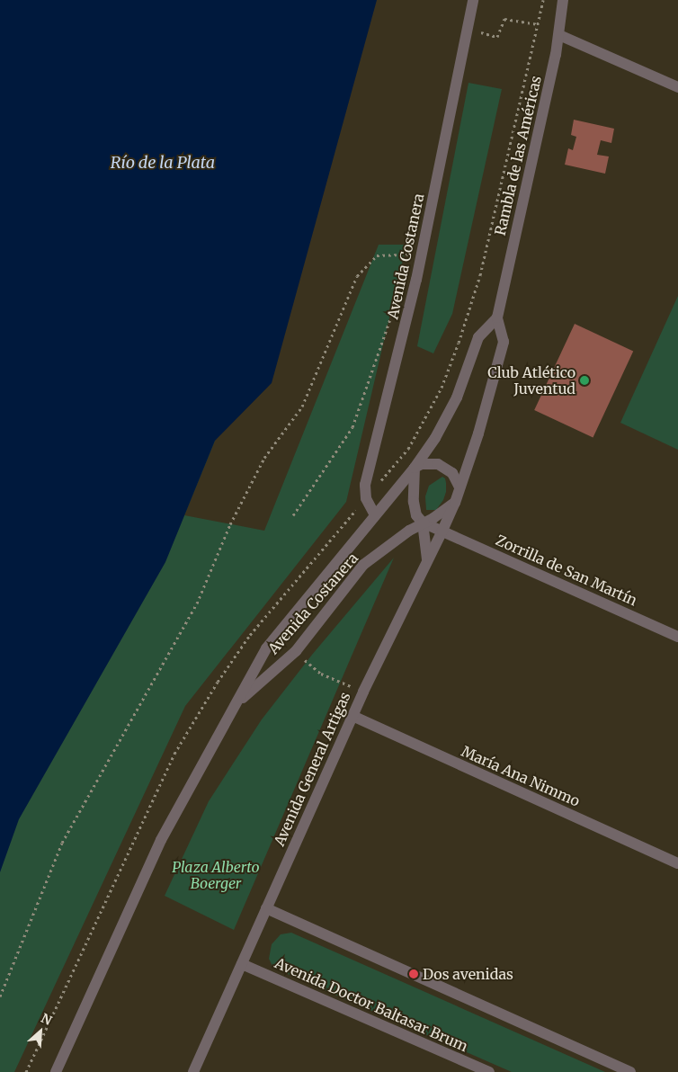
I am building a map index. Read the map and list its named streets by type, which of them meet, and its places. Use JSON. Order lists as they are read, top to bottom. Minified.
{"streets":{"street":["Rambla de las Américas","Avenida Costanera","Zorrilla de San Martín","Avenida General Artigas","María Ana Nimmo","Avenida Doctor Baltasar Brum"]},"crossings":[["Rambla de las Américas","Avenida Costanera"],["Avenida Costanera","Zorrilla de San Martín"],["Zorrilla de San Martín","Avenida General Artigas"],["Avenida General Artigas","María Ana Nimmo"],["Avenida General Artigas","Avenida Doctor Baltasar Brum"]],"water":["Río de la Plata"],"parks":["Plaza Alberto Boerger"],"places":["Club Atlético Juventud","Dos avenidas"],"north":"top right"}
